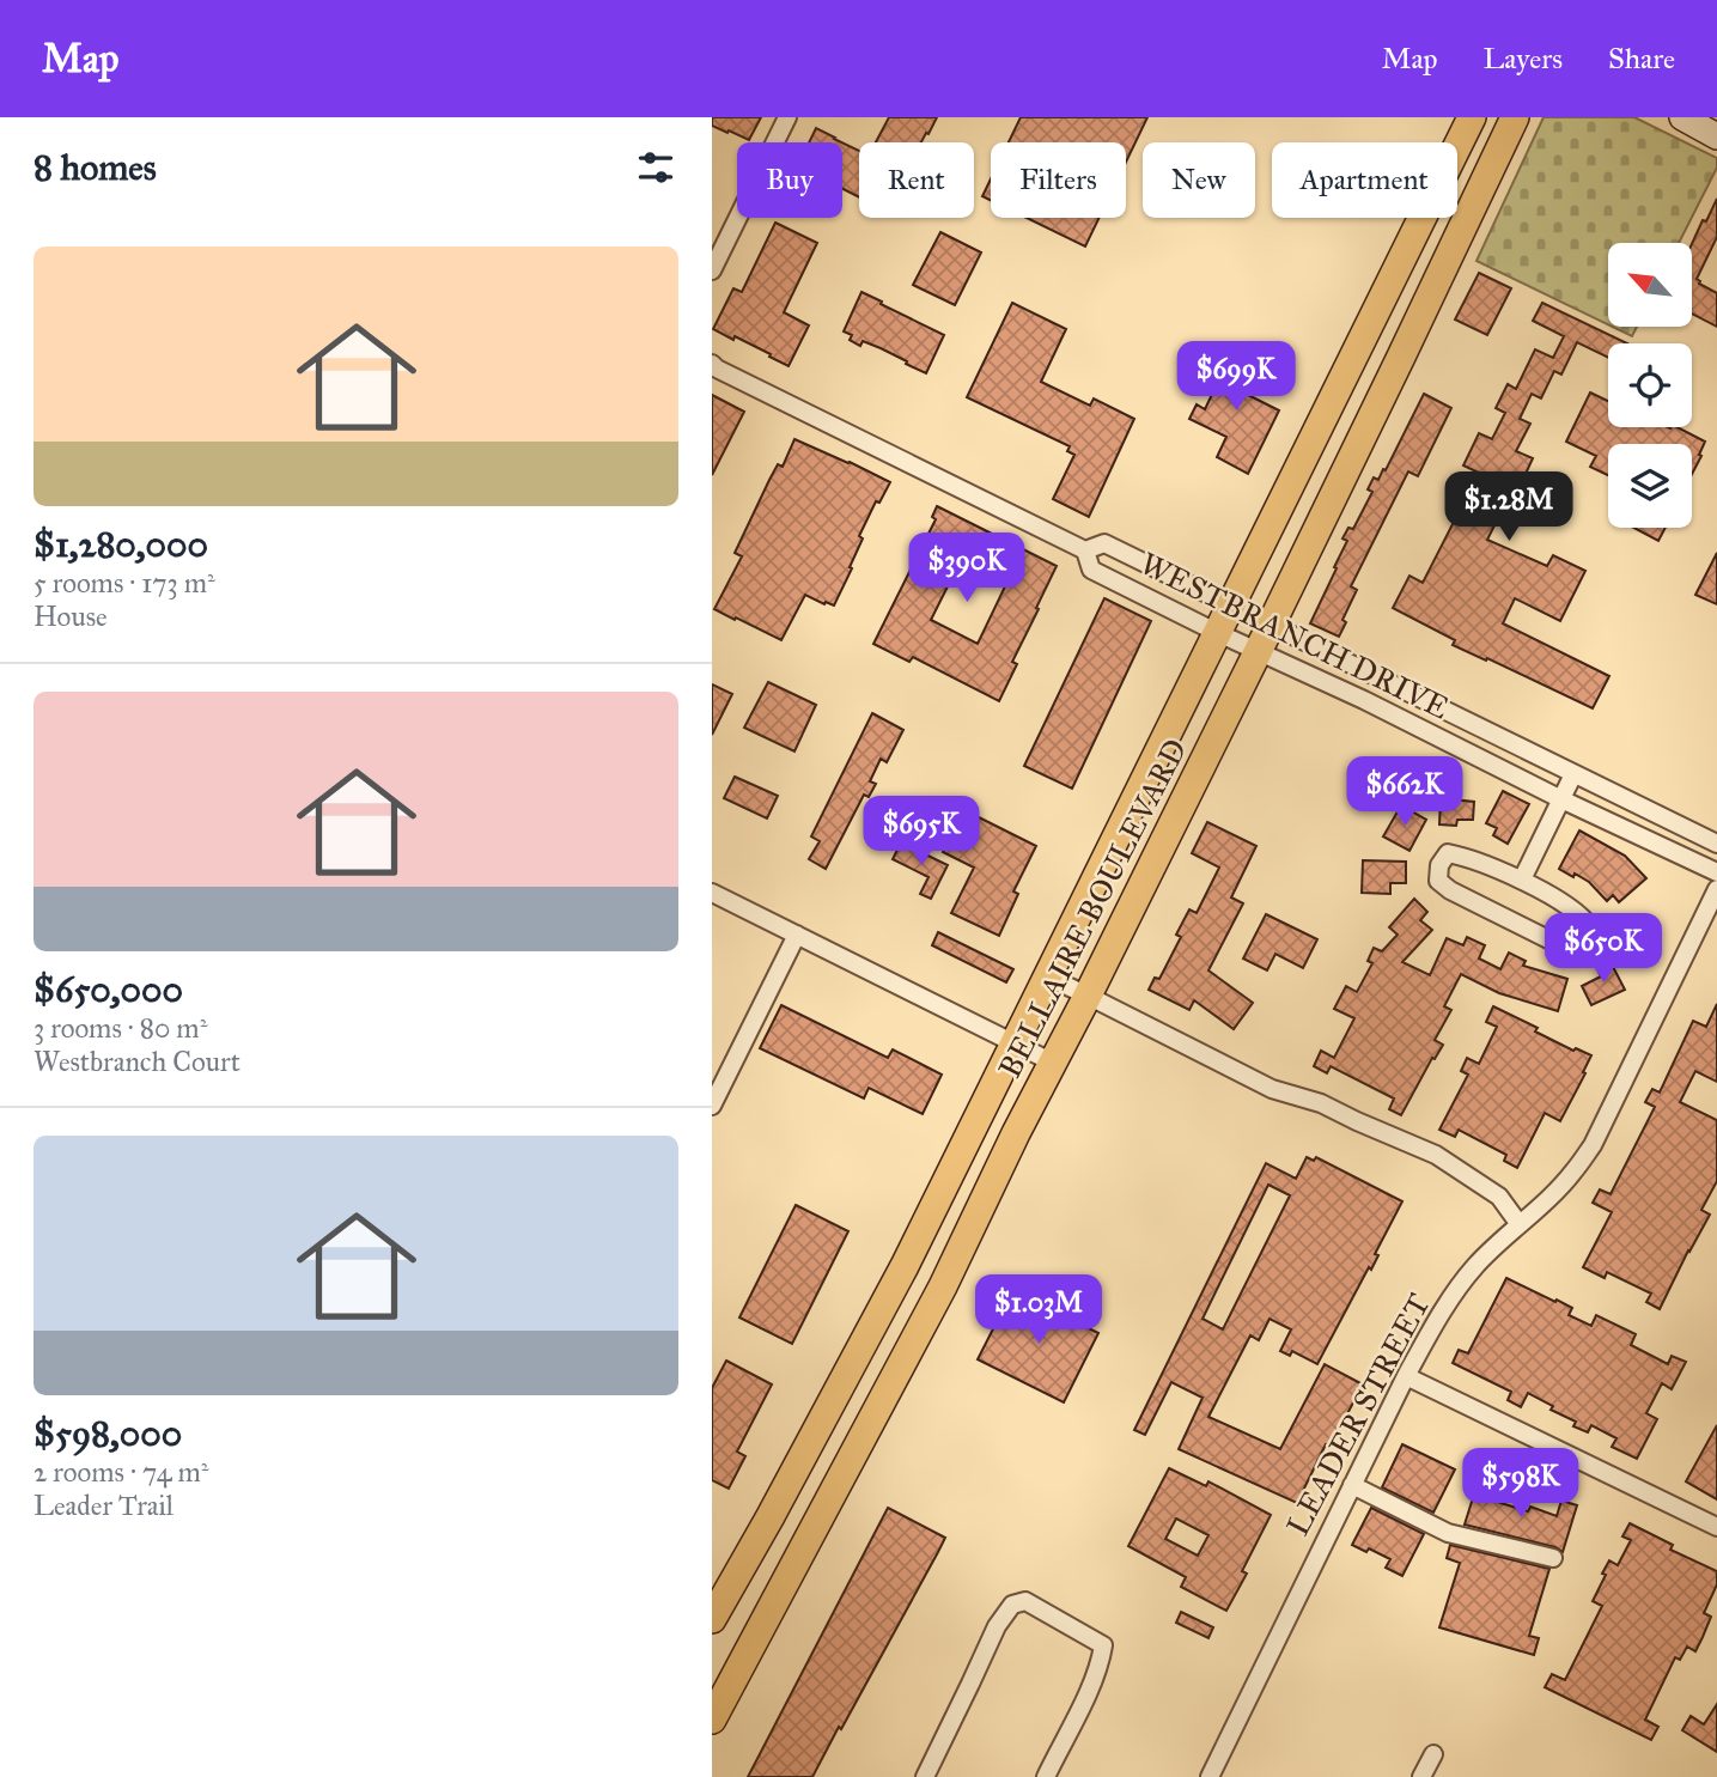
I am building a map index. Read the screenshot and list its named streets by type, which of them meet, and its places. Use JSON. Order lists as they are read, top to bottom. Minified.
{"streets":{"main road":["BELLAIRE BOULEVARD"],"street":["WESTBRANCH DRIVE","LEADER STREET"]},"crossings":[["WESTBRANCH DRIVE","BELLAIRE BOULEVARD"]],"north":"top left","page":{"header":"Map","nav":["Map","Layers","Share"],"heading":"8 homes","chip":["Buy","Rent","Filters","New","Apartment"],"list":[{"name":"$1,280,000","note":"5 rooms · 173 m² · House"},{"name":"$650,000","note":"3 rooms · 80 m² · Westbranch Court"},{"name":"$598,000","note":"2 rooms · 74 m² · Leader Trail"}],"price":["$699K","$1.28M","$390K","$662K","$695K","$650K","$1.03M","$598K"]}}
